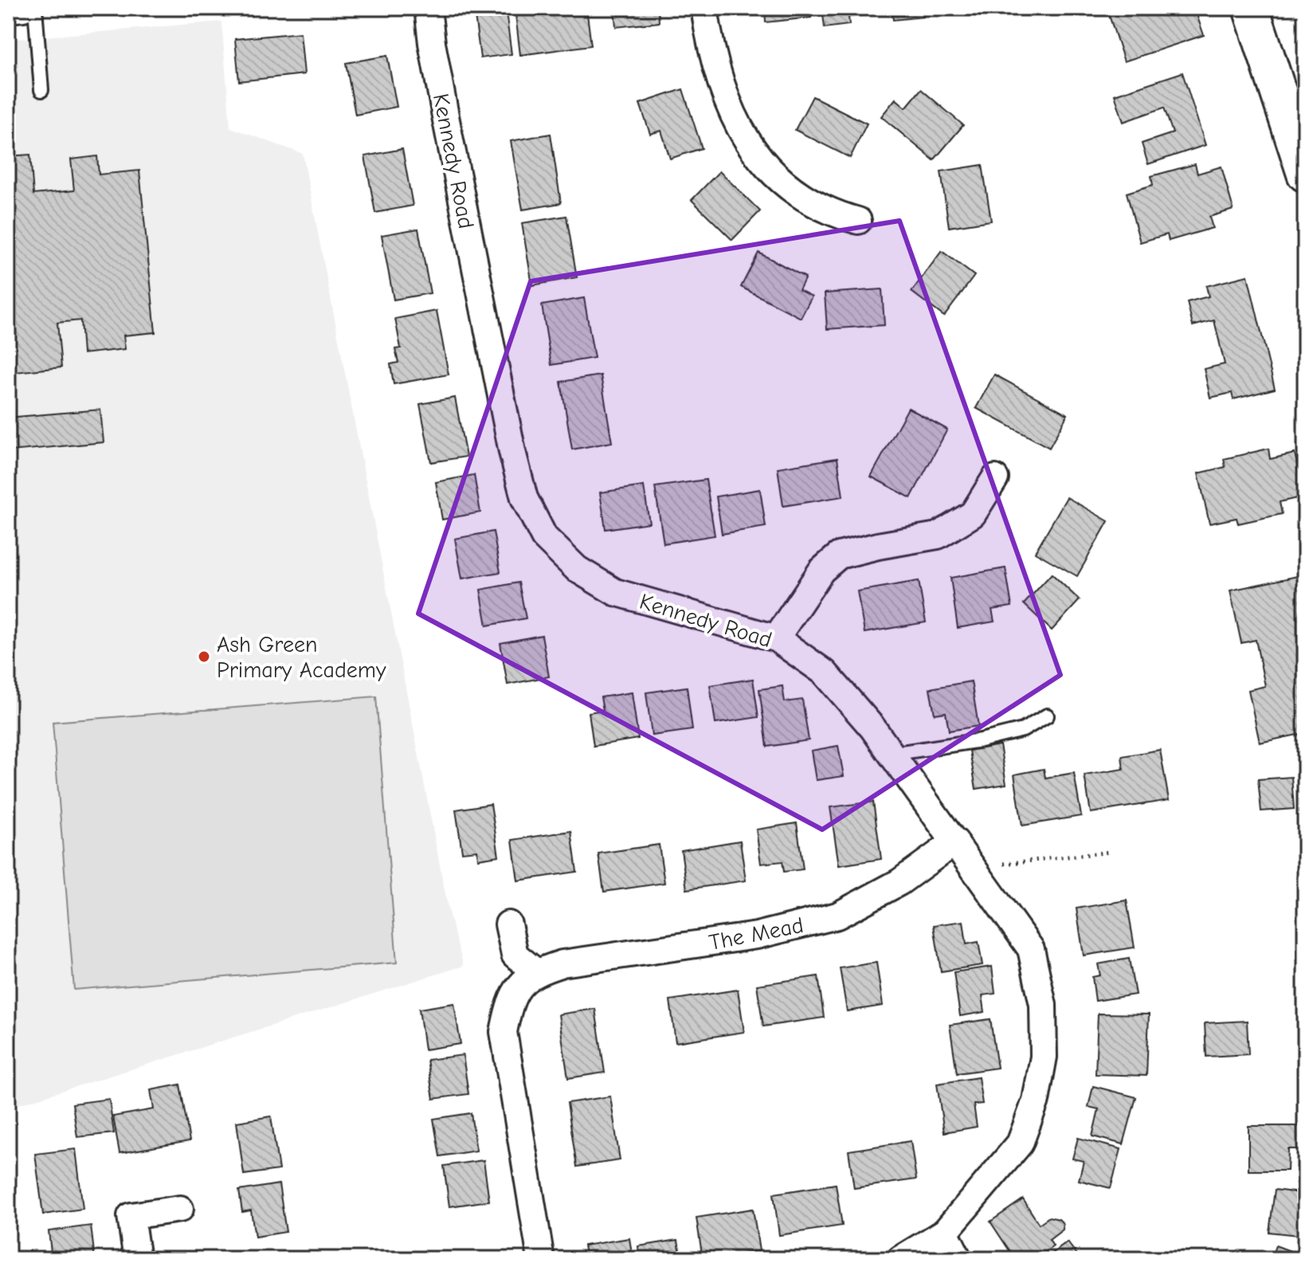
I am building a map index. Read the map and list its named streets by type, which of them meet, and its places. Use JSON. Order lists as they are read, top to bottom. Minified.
{"streets":{"street":["Kennedy Road","The Mead"]},"crossings":[["Kennedy Road","The Mead"]],"places":["Ash Green Primary Academy"]}
